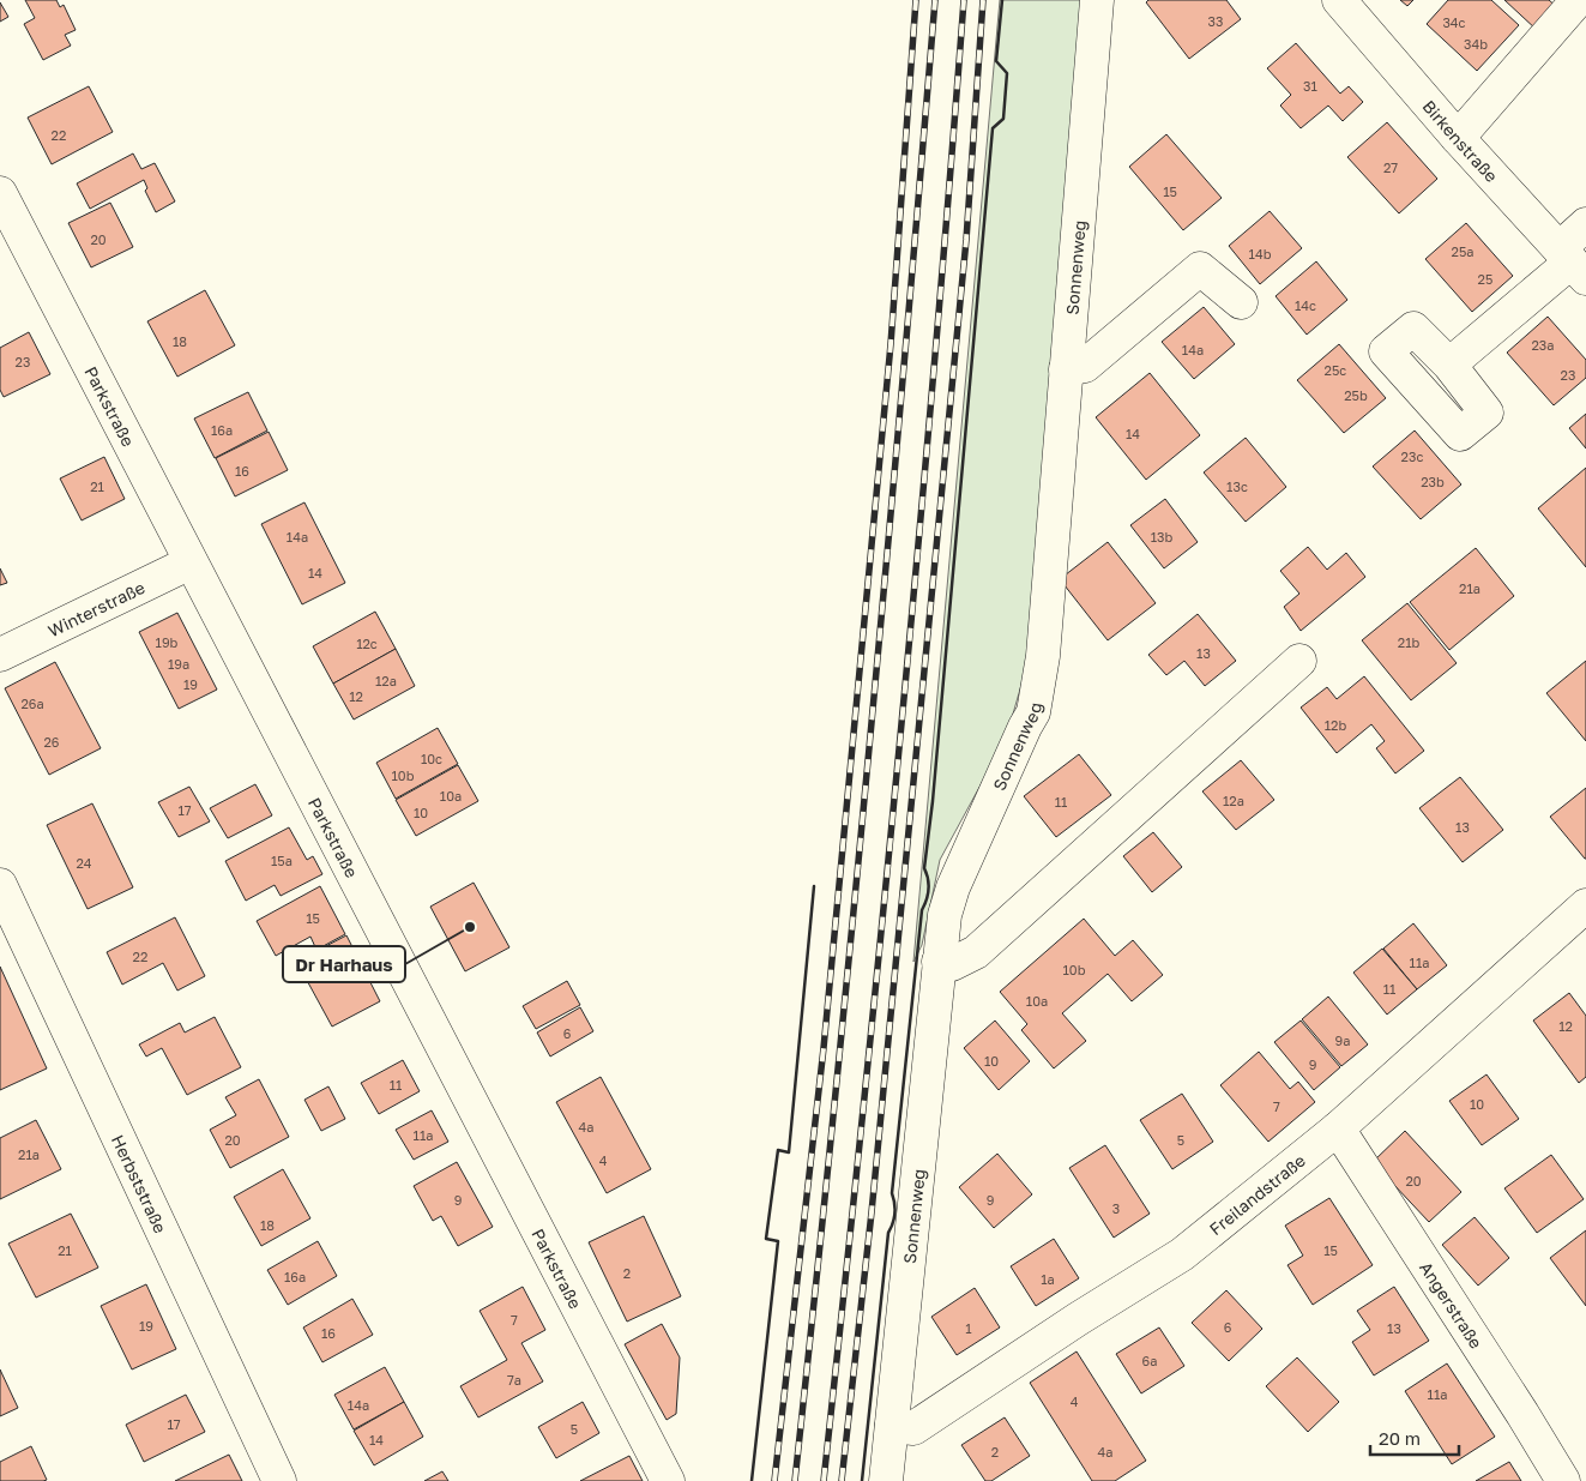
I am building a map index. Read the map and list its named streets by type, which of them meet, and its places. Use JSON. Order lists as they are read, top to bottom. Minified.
{"streets":{"street":["Birkenstraße","Sonnenweg","Parkstraße","Winterstraße","Herbststraße","Freilandstraße","Angerstraße"]},"crossings":[["Sonnenweg","Freilandstraße"],["Parkstraße","Winterstraße"],["Freilandstraße","Angerstraße"]],"places":["Dr Harhaus"],"house_numbers":["33","34c","34b","31","22","27","15","20","25a","14b","25","14c","18","23a","14a","23","25c","23","25b","16a","14","23c","16","23b","21","13c","14a","13b","14","21a","19b","21b","12c","13","19a","12a","19","12","26a","12b","26","10c","10b","10a","12a","11","17","10","13","15a","24","15","22","11a","10b","11","10a","12","6","9a","10","9","11","10","7","4a","11a","20","5","21a","4","20","9","9","3","18","21","15","2","16a","1a","7","19","6","1","13","16","6a","7a","11a","4","14a","17","5","14","2","4a"],"scale_bar":"20 m"}
